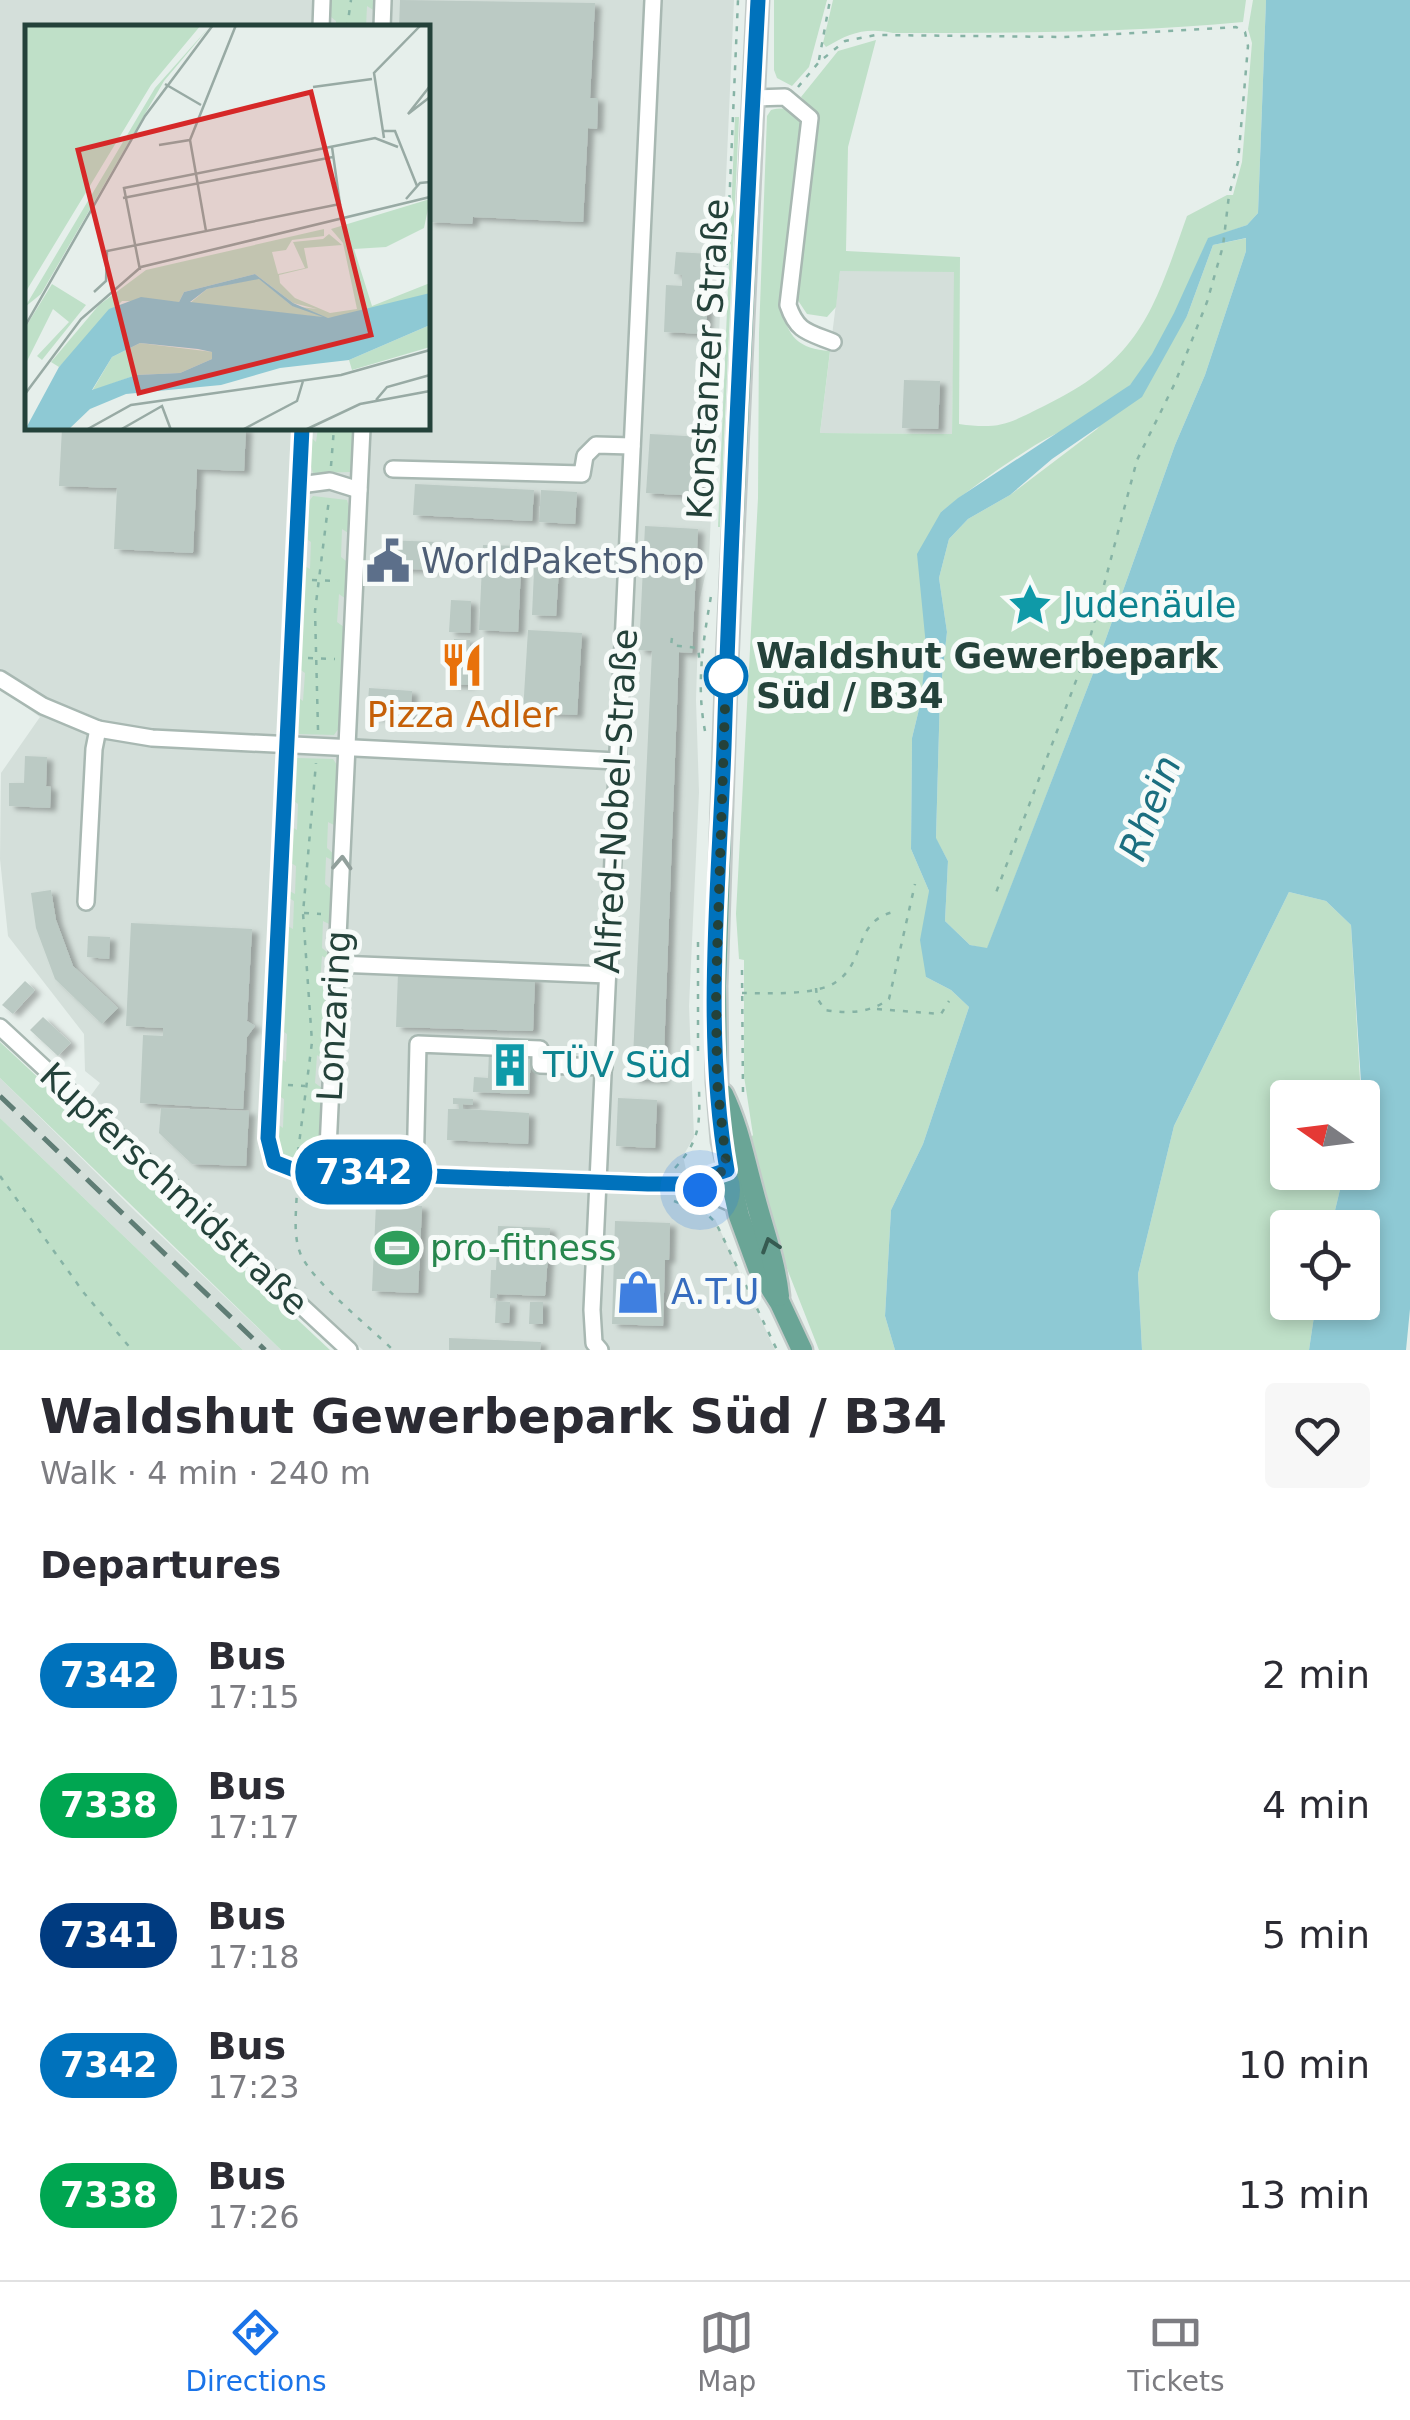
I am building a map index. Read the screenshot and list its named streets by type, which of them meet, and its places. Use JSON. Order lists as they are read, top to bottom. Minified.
{"streets":{"main road":["Konstanzer Straße"],"street":["Alfred-Nobel-Straße","Lonzaring","Kupferschmidstraße"]},"water":["Rhein"],"places":{"public building":["WorldPaketShop"],"place":["Judenäule"],"restaurant":["Pizza Adler"],"other":["Waldshut Gewerbepark Süd / B34"],"building":["TÜV Süd"],"sports":["pro-fitness"],"shop":["A.T.U"]},"lines":["bus line 7342"],"north":"left","page":{"on_map":"7342","heading":[["Waldshut Gewerbepark Süd / B34","Walk · 4 min · 240 m"],"Departures"],"list":[{"mark":"7342","name":"Bus","note":"17:15","value":"2 min"},{"mark":"7338","name":"Bus","note":"17:17","value":"4 min"},{"mark":"7341","name":"Bus","note":"17:18","value":"5 min"},{"mark":"7342","name":"Bus","note":"17:23","value":"10 min"},{"mark":"7338","name":"Bus","note":"17:26","value":"13 min"}],"tabs":["Directions","Map","Tickets"]}}
